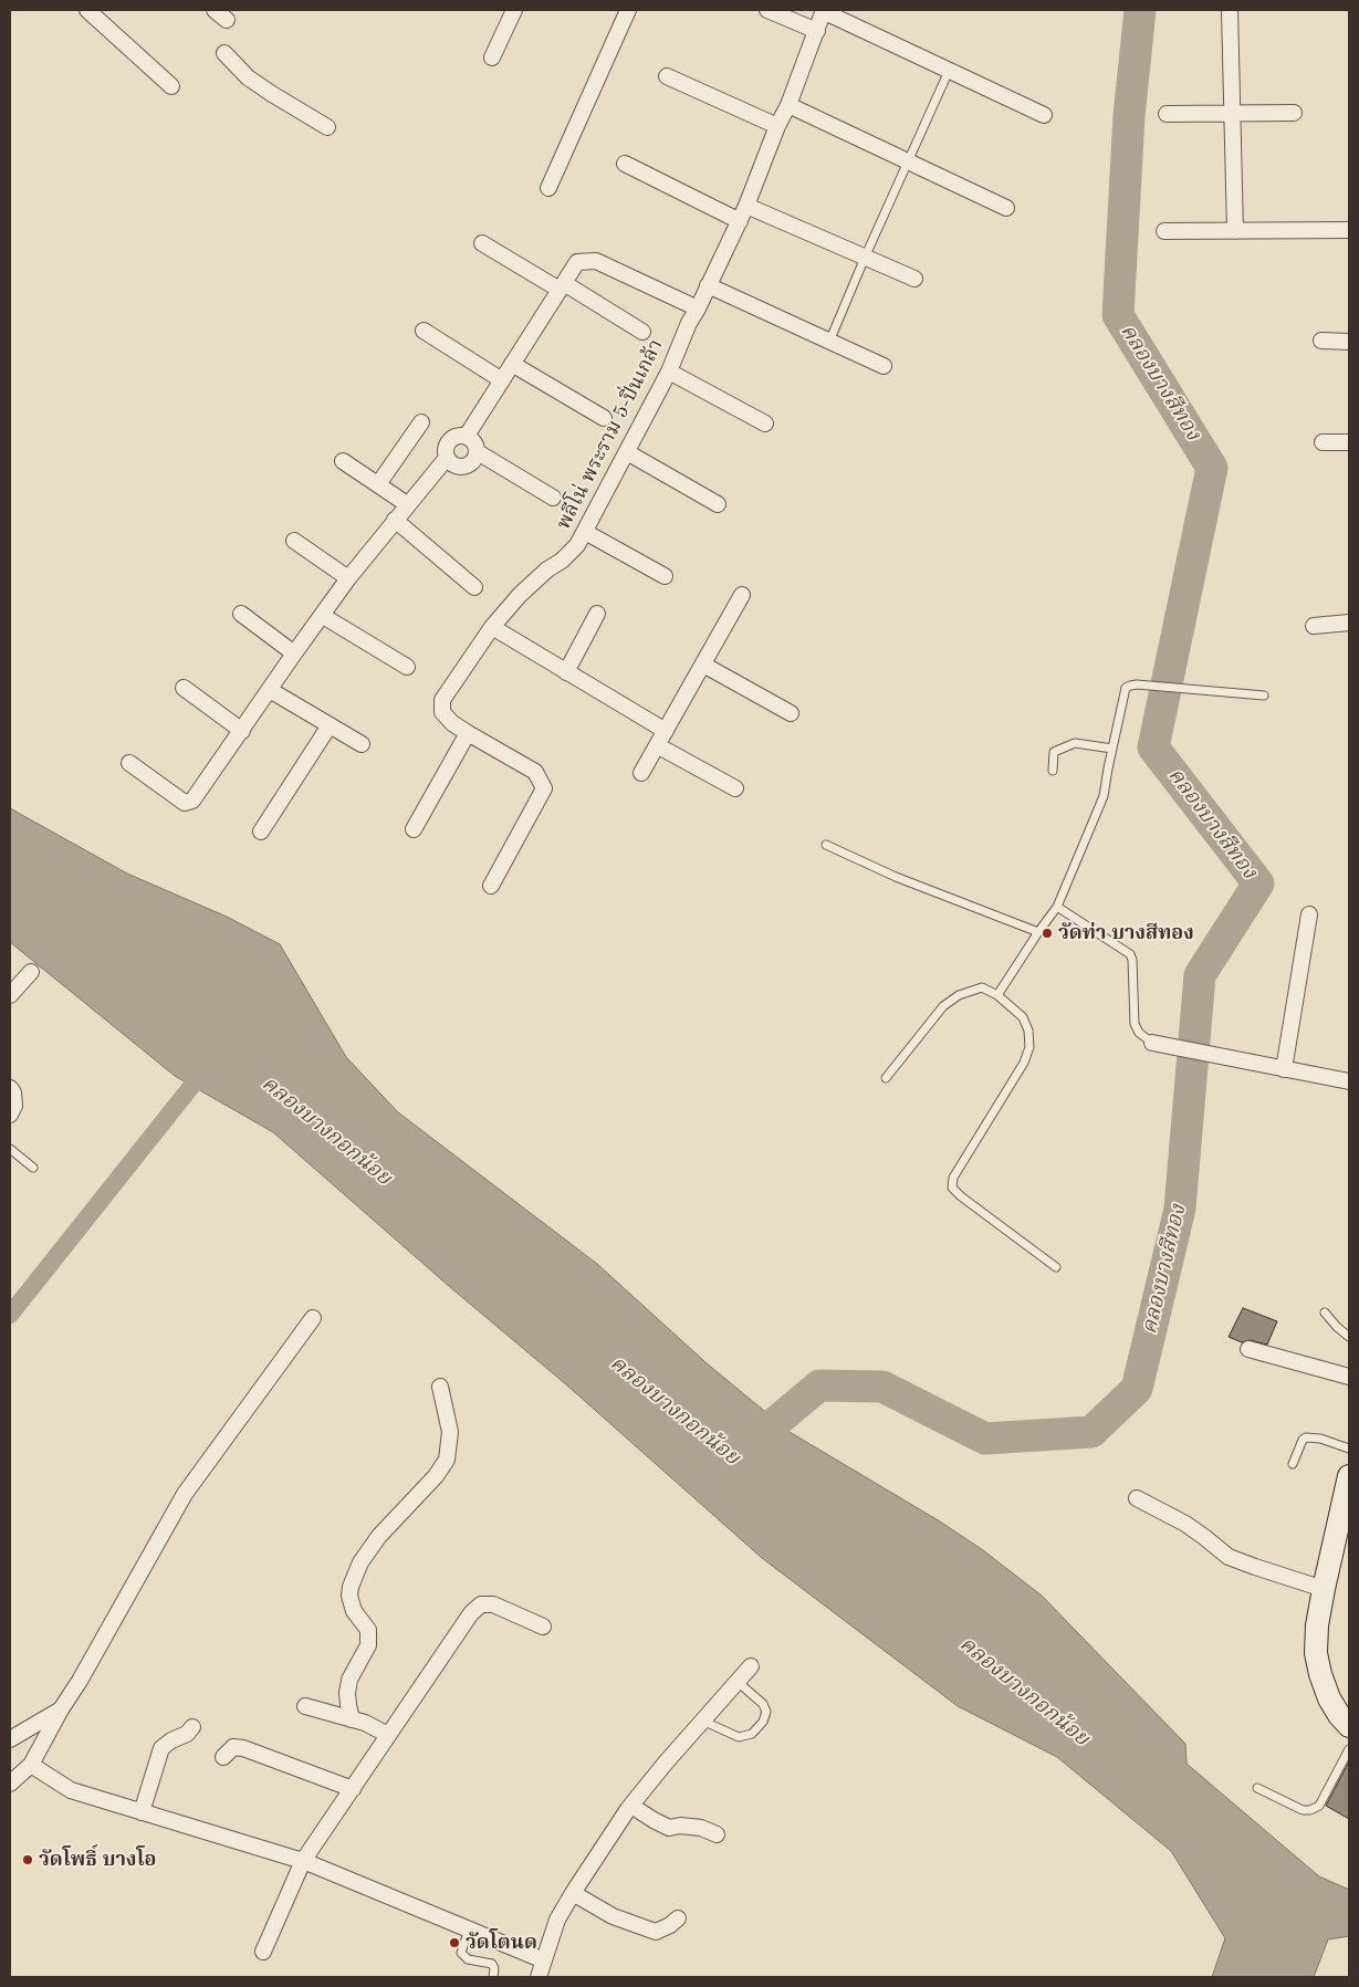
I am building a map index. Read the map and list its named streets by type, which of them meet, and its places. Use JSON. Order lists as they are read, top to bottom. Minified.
{"streets":{"street":["พลีโน่ พระราม 5-ปิ่นเกล้า"]},"water":["คลองบางสีทอง","คลองบางกอกน้อย"],"places":["วัดท่า บางสีทอง","วัดโพธิ์ บางโอ","วัดโตนด"]}
